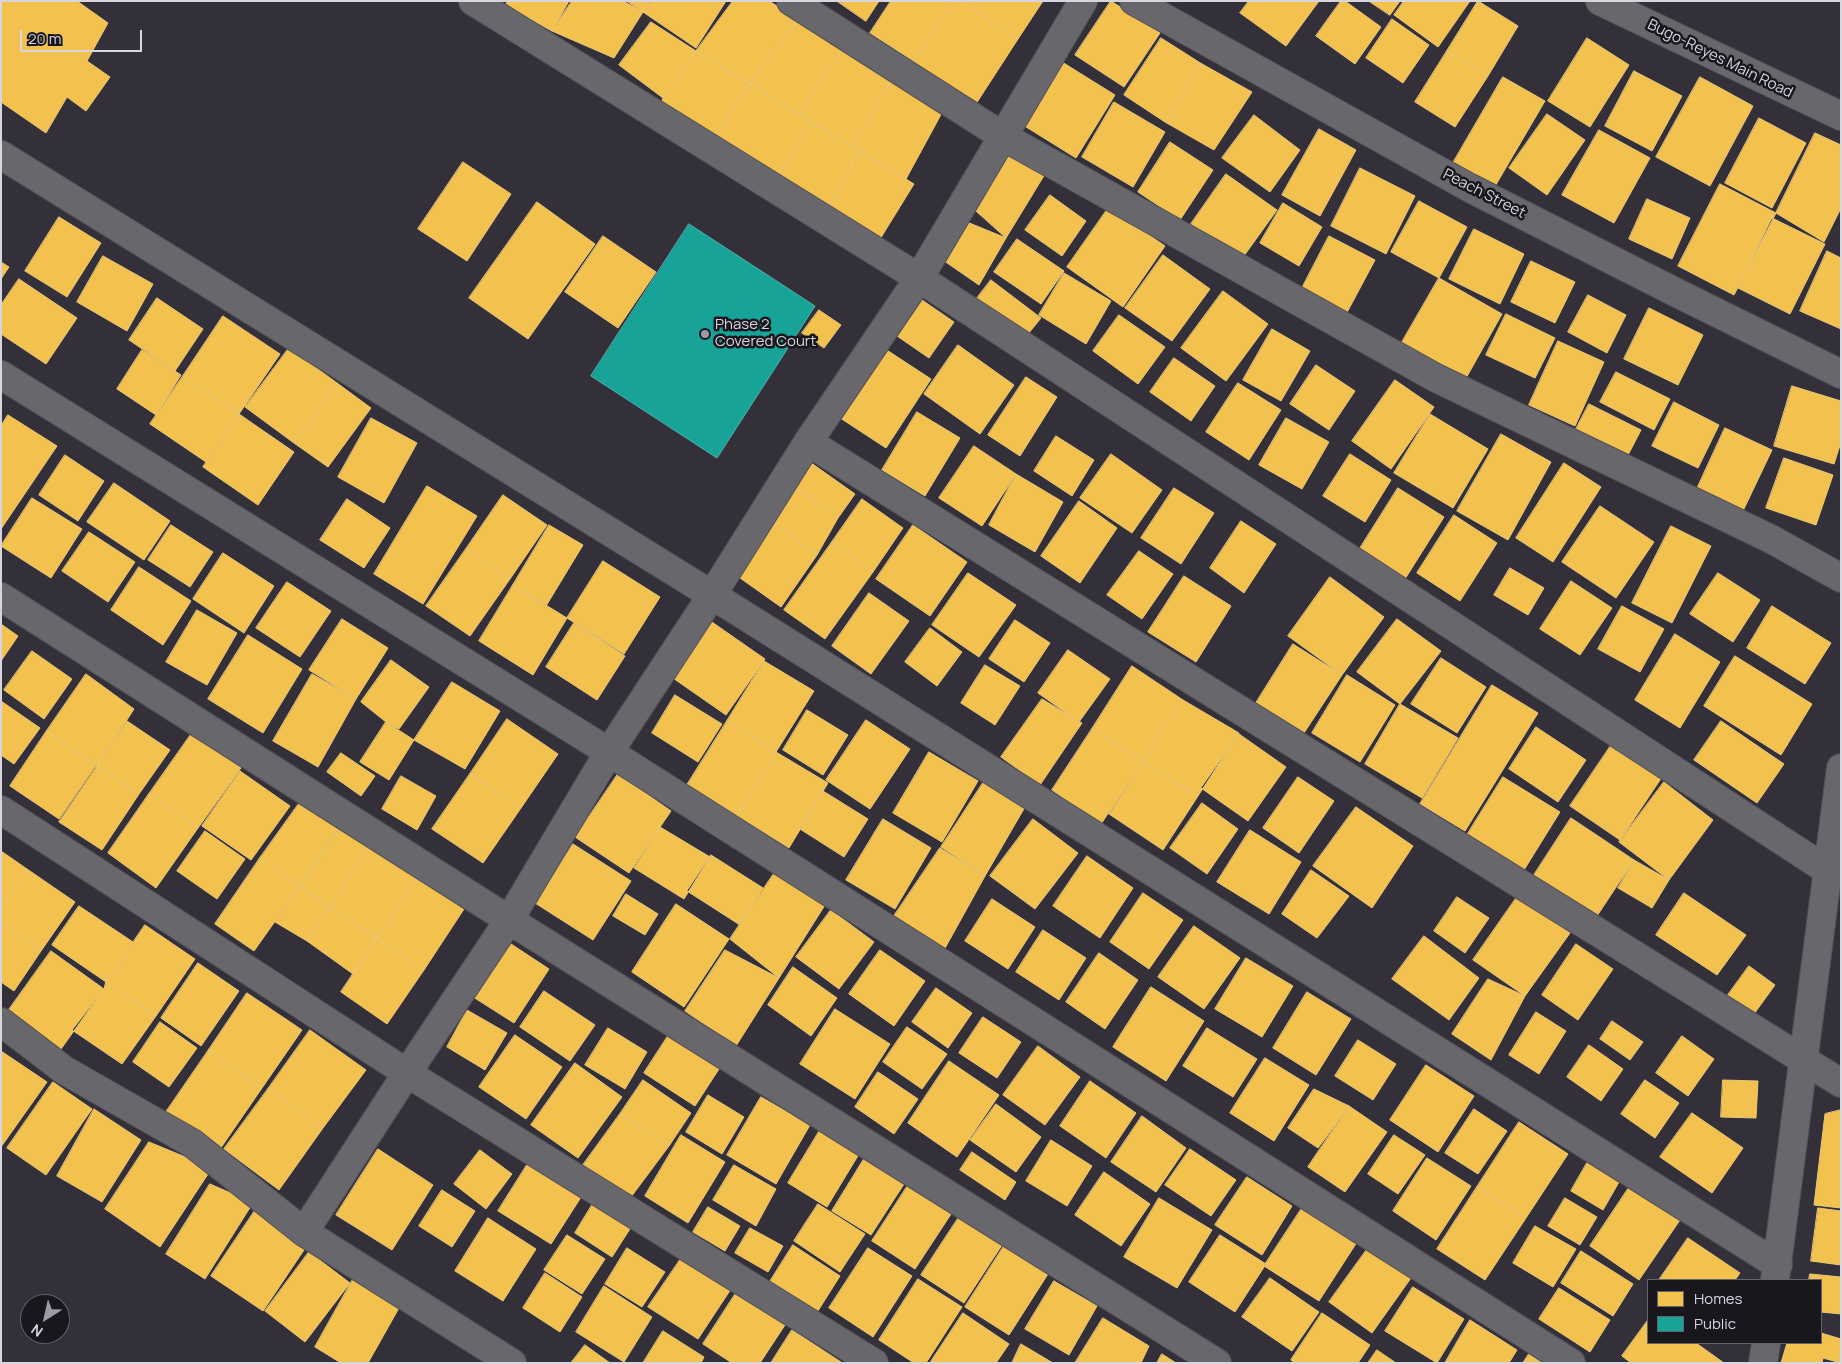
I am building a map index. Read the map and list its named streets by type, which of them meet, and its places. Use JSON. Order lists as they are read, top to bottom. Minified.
{"streets":{"street":["Bugo-Reyes Main Road","Peach Street"]},"places":["Phase 2 Covered Court"],"legend":["Homes","Public"],"scale_bar":"20 m","north":"bottom left"}
